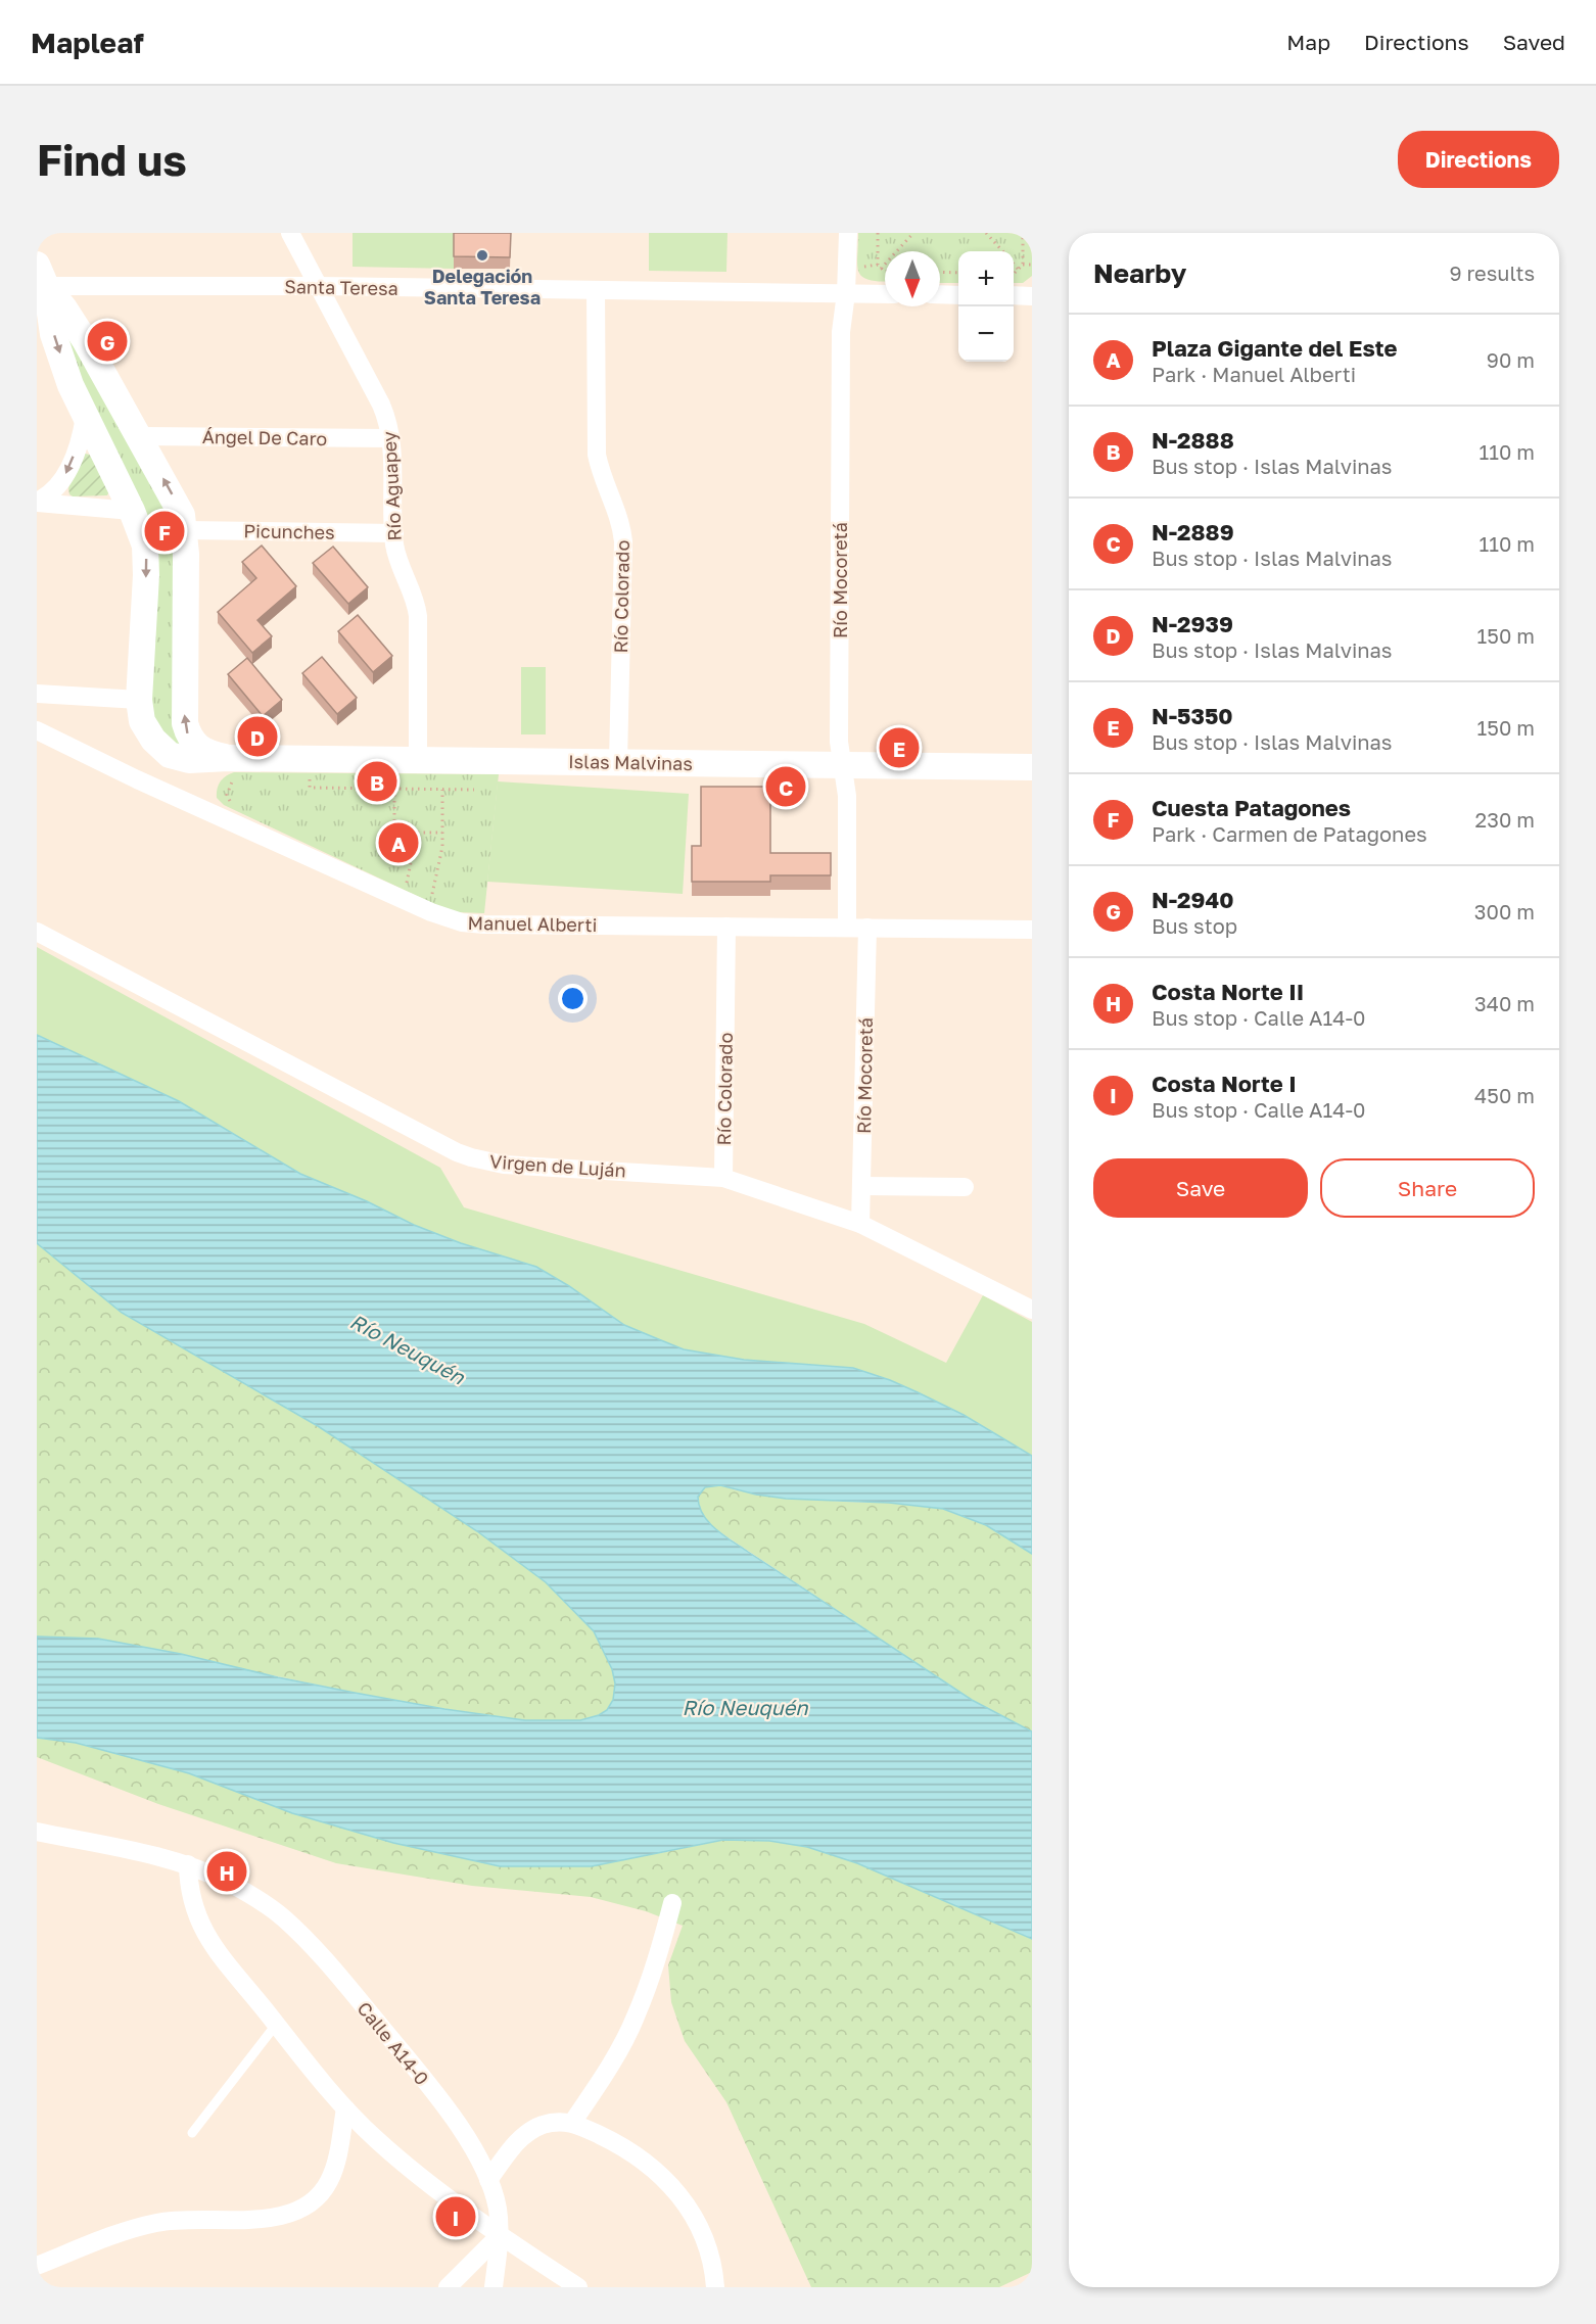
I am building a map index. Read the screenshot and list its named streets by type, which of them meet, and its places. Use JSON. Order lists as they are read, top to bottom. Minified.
{"streets":{"main road":["Islas Malvinas"],"street":["Santa Teresa","Ángel De Caro","Río Aguapey","Picunches","Río Mocoretá","Río Colorado","Manuel Alberti","Virgen de Luján","Calle A14-0"]},"crossings":[["Santa Teresa","Río Aguapey"],["Santa Teresa","Río Mocoretá"],["Santa Teresa","Río Colorado"],["Santa Teresa","Islas Malvinas"],["Ángel De Caro","Río Aguapey"],["Río Aguapey","Picunches"],["Río Aguapey","Islas Malvinas"],["Río Mocoretá","Islas Malvinas"],["Río Mocoretá","Manuel Alberti"],["Río Mocoretá","Virgen de Luján"],["Río Colorado","Islas Malvinas"],["Río Colorado","Manuel Alberti"],["Río Colorado","Virgen de Luján"]],"water":["Río Neuquén"],"places":["Delegación Santa Teresa"],"north":"bottom","page":{"header":"Mapleaf","nav":["Map","Directions","Saved"],"buttons":["Directions",["Save","Share"]],"title":"Find us","heading":["Nearby","9 results"],"map_buttons":["+","−"],"list":[{"mark":"A","name":"Plaza Gigante del Este","note":"Park · Manuel Alberti","value":"90 m"},{"mark":"B","name":"N-2888","note":"Bus stop · Islas Malvinas","value":"110 m"},{"mark":"C","name":"N-2889","note":"Bus stop · Islas Malvinas","value":"110 m"},{"mark":"D","name":"N-2939","note":"Bus stop · Islas Malvinas","value":"150 m"},{"mark":"E","name":"N-5350","note":"Bus stop · Islas Malvinas","value":"150 m"},{"mark":"F","name":"Cuesta Patagones","note":"Park · Carmen de Patagones","value":"230 m"},{"mark":"G","name":"N-2940","note":"Bus stop","value":"300 m"},{"mark":"H","name":"Costa Norte II","note":"Bus stop · Calle A14-0","value":"340 m"},{"mark":"I","name":"Costa Norte I","note":"Bus stop · Calle A14-0","value":"450 m"}],"pins":["G","F","D","E","B","C","A","H","I"]}}
